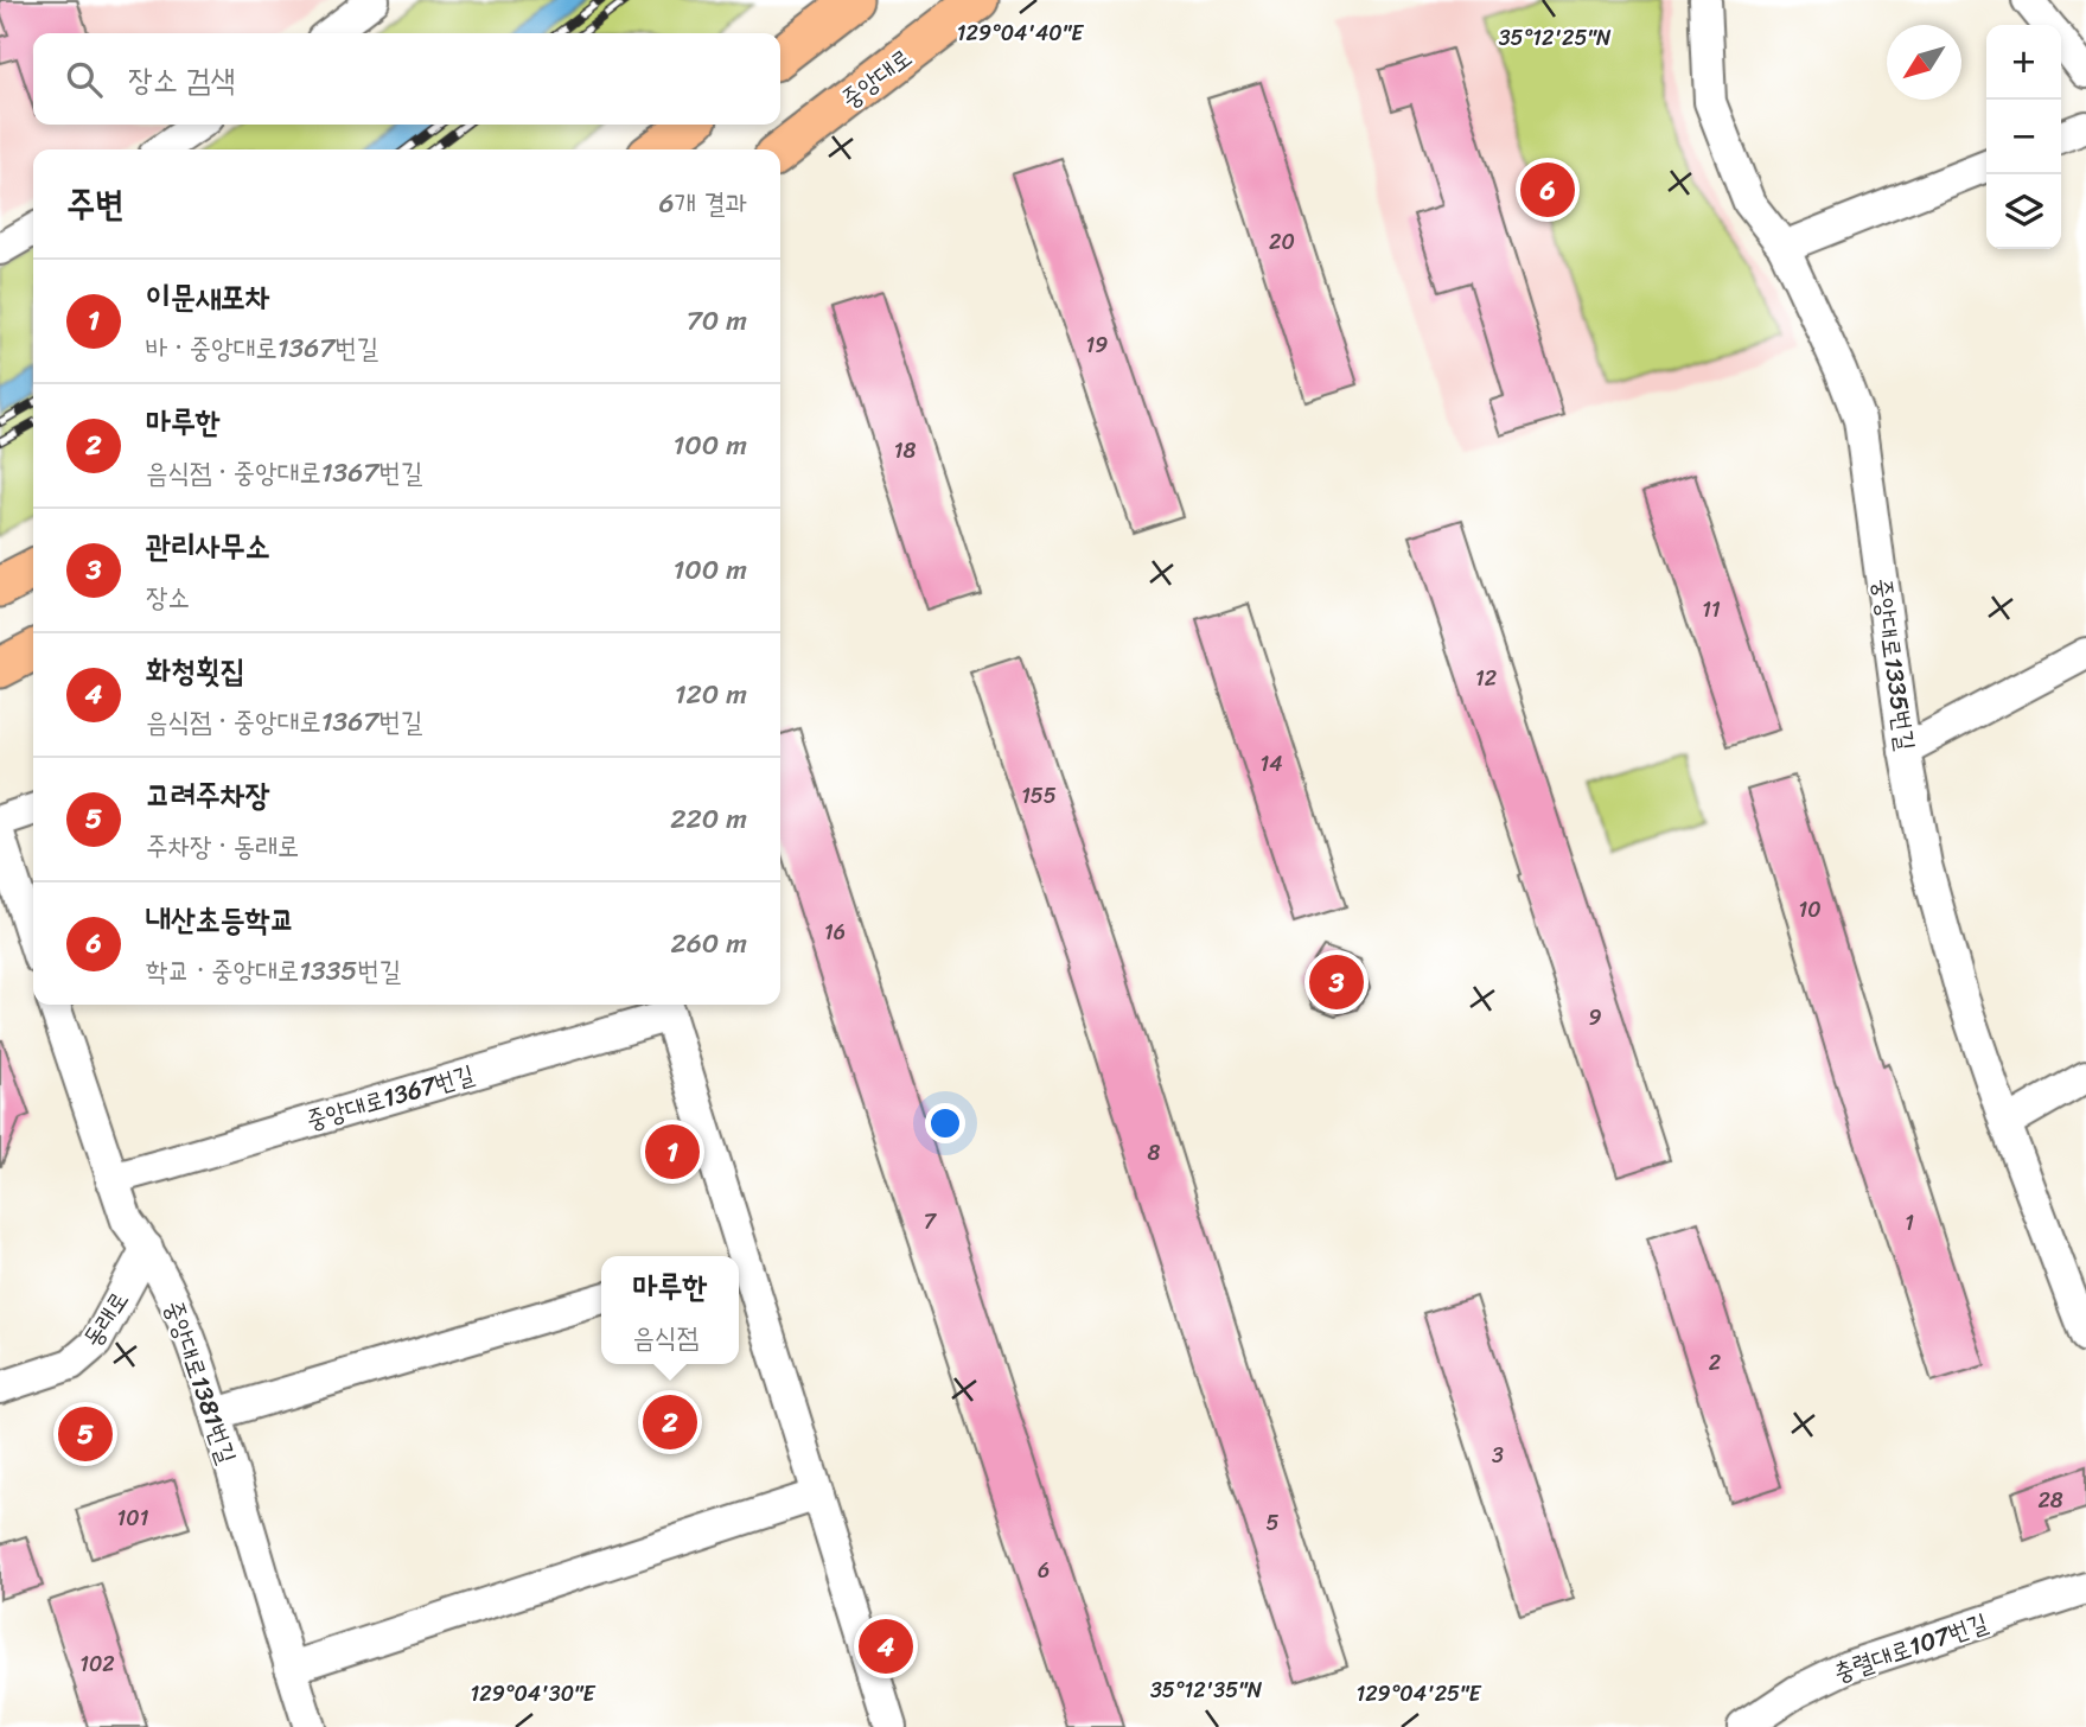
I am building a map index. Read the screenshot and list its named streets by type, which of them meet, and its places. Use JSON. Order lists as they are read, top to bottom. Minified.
{"streets":{"main road":["중앙대로"],"street":["중앙대로1335번길","중앙대로1367번길","동래로","중앙대로1381번길","충렬대로107번길"]},"crossings":[["중앙대로1367번길","중앙대로1381번길"],["동래로","중앙대로1381번길"]],"house_numbers":["20","19","18","11","12","14","155","10","16","9","8","7","1","2","3","28","101","5","6","102"],"north":"bottom left","page":{"map_buttons":["+","−"],"search":"장소 검색","heading":["주변","6개 결과"],"pins":["6","3","1","2","5","4"],"list":[{"mark":"1","name":"이문새포차","note":"바 · 중앙대로1367번길","value":"70 m"},{"mark":"2","name":"마루한","note":"음식점 · 중앙대로1367번길","value":"100 m"},{"mark":"3","name":"관리사무소","note":"장소","value":"100 m"},{"mark":"4","name":"화청횟집","note":"음식점 · 중앙대로1367번길","value":"120 m"},{"mark":"5","name":"고려주차장","note":"주차장 · 동래로","value":"220 m"},{"mark":"6","name":"내산초등학교","note":"학교 · 중앙대로1335번길","value":"260 m"}],"popup":["마루한","음식점"]},"coordinates":["129°04'40\"E","35°12'25\"N","35°12'35\"N","129°04'30\"E","129°04'25\"E"]}
